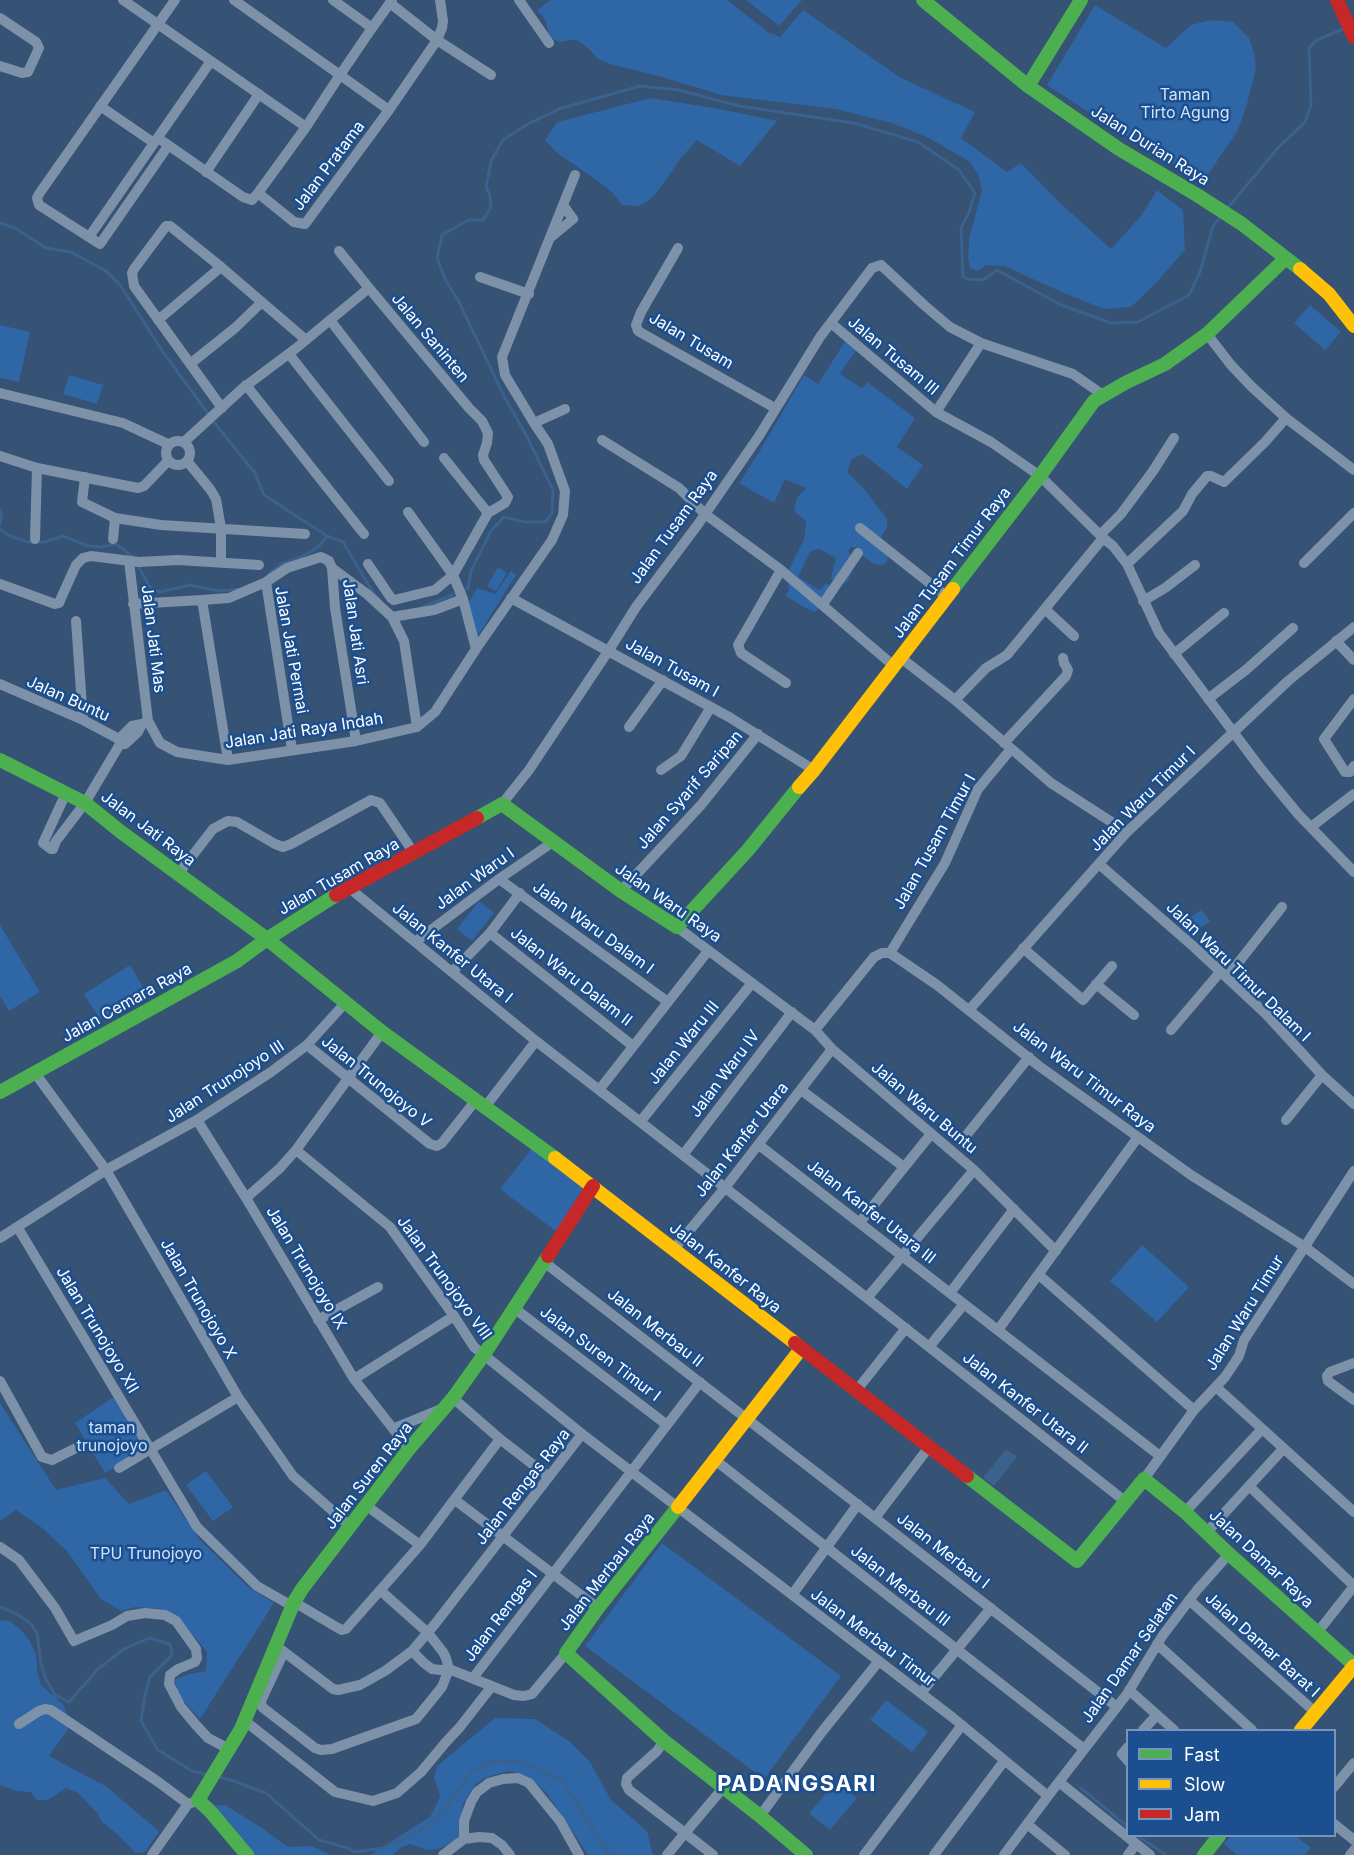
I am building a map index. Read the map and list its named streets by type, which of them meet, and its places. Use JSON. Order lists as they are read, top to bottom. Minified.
{"streets":{"main road":["Jalan Durian Raya","Jalan Tusam Raya","Jalan Tusam Timur Raya","Jalan Jati Raya","Jalan Waru Raya","Jalan Cemara Raya","Jalan Kanfer Raya","Jalan Suren Raya","Jalan Damar Raya","Jalan Merbau Raya"],"street":["Jalan Pratama","Jalan Saninten","Jalan Tusam","Jalan Tusam III","Jalan Jati Asri","Jalan Jati Mas","Jalan Jati Permai","Jalan Tusam I","Jalan Buntu","Jalan Jati Raya Indah","Jalan Syarif Saripan","Jalan Waru Timur I","Jalan Tusam Timur I","Jalan Waru I","Jalan Waru Dalam I","Jalan Kanfer Utara I","Jalan Waru Timur Dalam I","Jalan Waru Dalam II","Jalan Waru III","Jalan Waru IV","Jalan Waru Timur Raya","Jalan Trunojoyo III","Jalan Trunojoyo V","Jalan Waru Buntu","Jalan Kanfer Utara","Jalan Kanfer Utara III","Jalan Trunojoyo IX","Jalan Trunojoyo VIII","Jalan Trunojoyo X","Jalan Waru Timur","Jalan Merbau II","Jalan Trunojoyo XII","Jalan Suren Timur I","Jalan Kanfer Utara II","Jalan Rengas Raya","Jalan Merbau I","Jalan Merbau III","Jalan Rengas I","Jalan Merbau Timur","Jalan Damar Barat I","Jalan Damar Selatan"]},"crossings":[["Jalan Durian Raya","Jalan Tusam Timur Raya"],["Jalan Tusam","Jalan Tusam Raya"],["Jalan Tusam III","Jalan Tusam Raya"],["Jalan Tusam III","Jalan Tusam Timur Raya"],["Jalan Tusam III","Jalan Waru Timur I"],["Jalan Tusam Raya","Jalan Tusam Timur Raya"],["Jalan Tusam Raya","Jalan Tusam I"],["Jalan Tusam Raya","Jalan Jati Raya"],["Jalan Tusam Raya","Jalan Waru Raya"],["Jalan Tusam Raya","Jalan Kanfer Utara I"],["Jalan Tusam Raya","Jalan Cemara Raya"],["Jalan Tusam Raya","Jalan Kanfer Raya"],["Jalan Tusam Timur Raya","Jalan Tusam I"],["Jalan Tusam Timur Raya","Jalan Waru Raya"],["Jalan Jati Asri","Jalan Jati Permai"],["Jalan Jati Asri","Jalan Jati Raya Indah"],["Jalan Jati Mas","Jalan Jati Permai"],["Jalan Jati Mas","Jalan Jati Raya Indah"],["Jalan Jati Permai","Jalan Jati Raya Indah"],["Jalan Tusam I","Jalan Syarif Saripan"],["Jalan Syarif Saripan","Jalan Waru Raya"],["Jalan Waru Timur I","Jalan Waru Timur Dalam I"],["Jalan Waru Timur I","Jalan Waru Timur Raya"],["Jalan Jati Raya","Jalan Cemara Raya"],["Jalan Jati Raya","Jalan Kanfer Raya"],["Jalan Tusam Timur I","Jalan Waru Timur Raya"],["Jalan Waru I","Jalan Waru Raya"],["Jalan Waru I","Jalan Waru Dalam I"],["Jalan Waru I","Jalan Kanfer Utara I"],["Jalan Waru Raya","Jalan Waru III"],["Jalan Waru Raya","Jalan Waru IV"],["Jalan Waru Raya","Jalan Waru Buntu"],["Jalan Kanfer Utara I","Jalan Waru III"],["Jalan Kanfer Utara I","Jalan Waru IV"],["Jalan Kanfer Utara I","Jalan Kanfer Utara"],["Jalan Kanfer Utara I","Jalan Kanfer Utara II"],["Jalan Cemara Raya","Jalan Kanfer Raya"],["Jalan Cemara Raya","Jalan Trunojoyo X"],["Jalan Waru Timur Raya","Jalan Waru Timur"],["Jalan Trunojoyo III","Jalan Trunojoyo V"],["Jalan Trunojoyo III","Jalan Trunojoyo IX"],["Jalan Trunojoyo III","Jalan Kanfer Raya"],["Jalan Trunojoyo III","Jalan Trunojoyo X"],["Jalan Trunojoyo III","Jalan Trunojoyo XII"],["Jalan Trunojoyo V","Jalan Kanfer Raya"],["Jalan Waru Buntu","Jalan Kanfer Utara"],["Jalan Kanfer Utara","Jalan Kanfer Utara III"],["Jalan Kanfer Utara","Jalan Kanfer Raya"],["Jalan Kanfer Utara","Jalan Kanfer Utara II"],["Jalan Kanfer Utara III","Jalan Waru Timur"],["Jalan Trunojoyo IX","Jalan Suren Raya"],["Jalan Kanfer Raya","Jalan Waru Timur"],["Jalan Kanfer Raya","Jalan Kanfer Utara II"],["Jalan Kanfer Raya","Jalan Suren Raya"],["Jalan Kanfer Raya","Jalan Merbau I"],["Jalan Kanfer Raya","Jalan Damar Raya"],["Jalan Kanfer Raya","Jalan Merbau Raya"],["Jalan Trunojoyo VIII","Jalan Suren Raya"],["Jalan Trunojoyo VIII","Jalan Rengas Raya"],["Jalan Trunojoyo X","Jalan Suren Raya"],["Jalan Waru Timur","Jalan Damar Raya"],["Jalan Merbau II","Jalan Suren Raya"],["Jalan Merbau II","Jalan Merbau I"],["Jalan Merbau II","Jalan Merbau Raya"],["Jalan Merbau II","Jalan Rengas I"],["Jalan Trunojoyo XII","Jalan Suren Raya"],["Jalan Suren Timur I","Jalan Suren Raya"],["Jalan Suren Timur I","Jalan Rengas I"],["Jalan Suren Raya","Jalan Rengas Raya"],["Jalan Rengas Raya","Jalan Merbau Raya"],["Jalan Rengas Raya","Jalan Rengas I"],["Jalan Rengas Raya","Jalan Merbau Timur"],["Jalan Merbau I","Jalan Merbau Raya"],["Jalan Merbau I","Jalan Merbau III"],["Jalan Merbau I","Jalan Damar Selatan"],["Jalan Damar Raya","Jalan Damar Barat I"],["Jalan Damar Raya","Jalan Damar Selatan"],["Jalan Merbau Raya","Jalan Merbau III"],["Jalan Merbau Raya","Jalan Rengas I"],["Jalan Merbau Raya","Jalan Merbau Timur"],["Jalan Merbau III","Jalan Merbau Timur"],["Jalan Merbau III","Jalan Damar Selatan"],["Jalan Merbau Timur","Jalan Damar Selatan"],["Jalan Damar Barat I","Jalan Damar Selatan"]],"districts":["PADANGSARI"],"parks":["Taman Tirto Agung","taman trunojoyo","TPU Trunojoyo"],"legend":["Fast","Slow","Jam"]}
